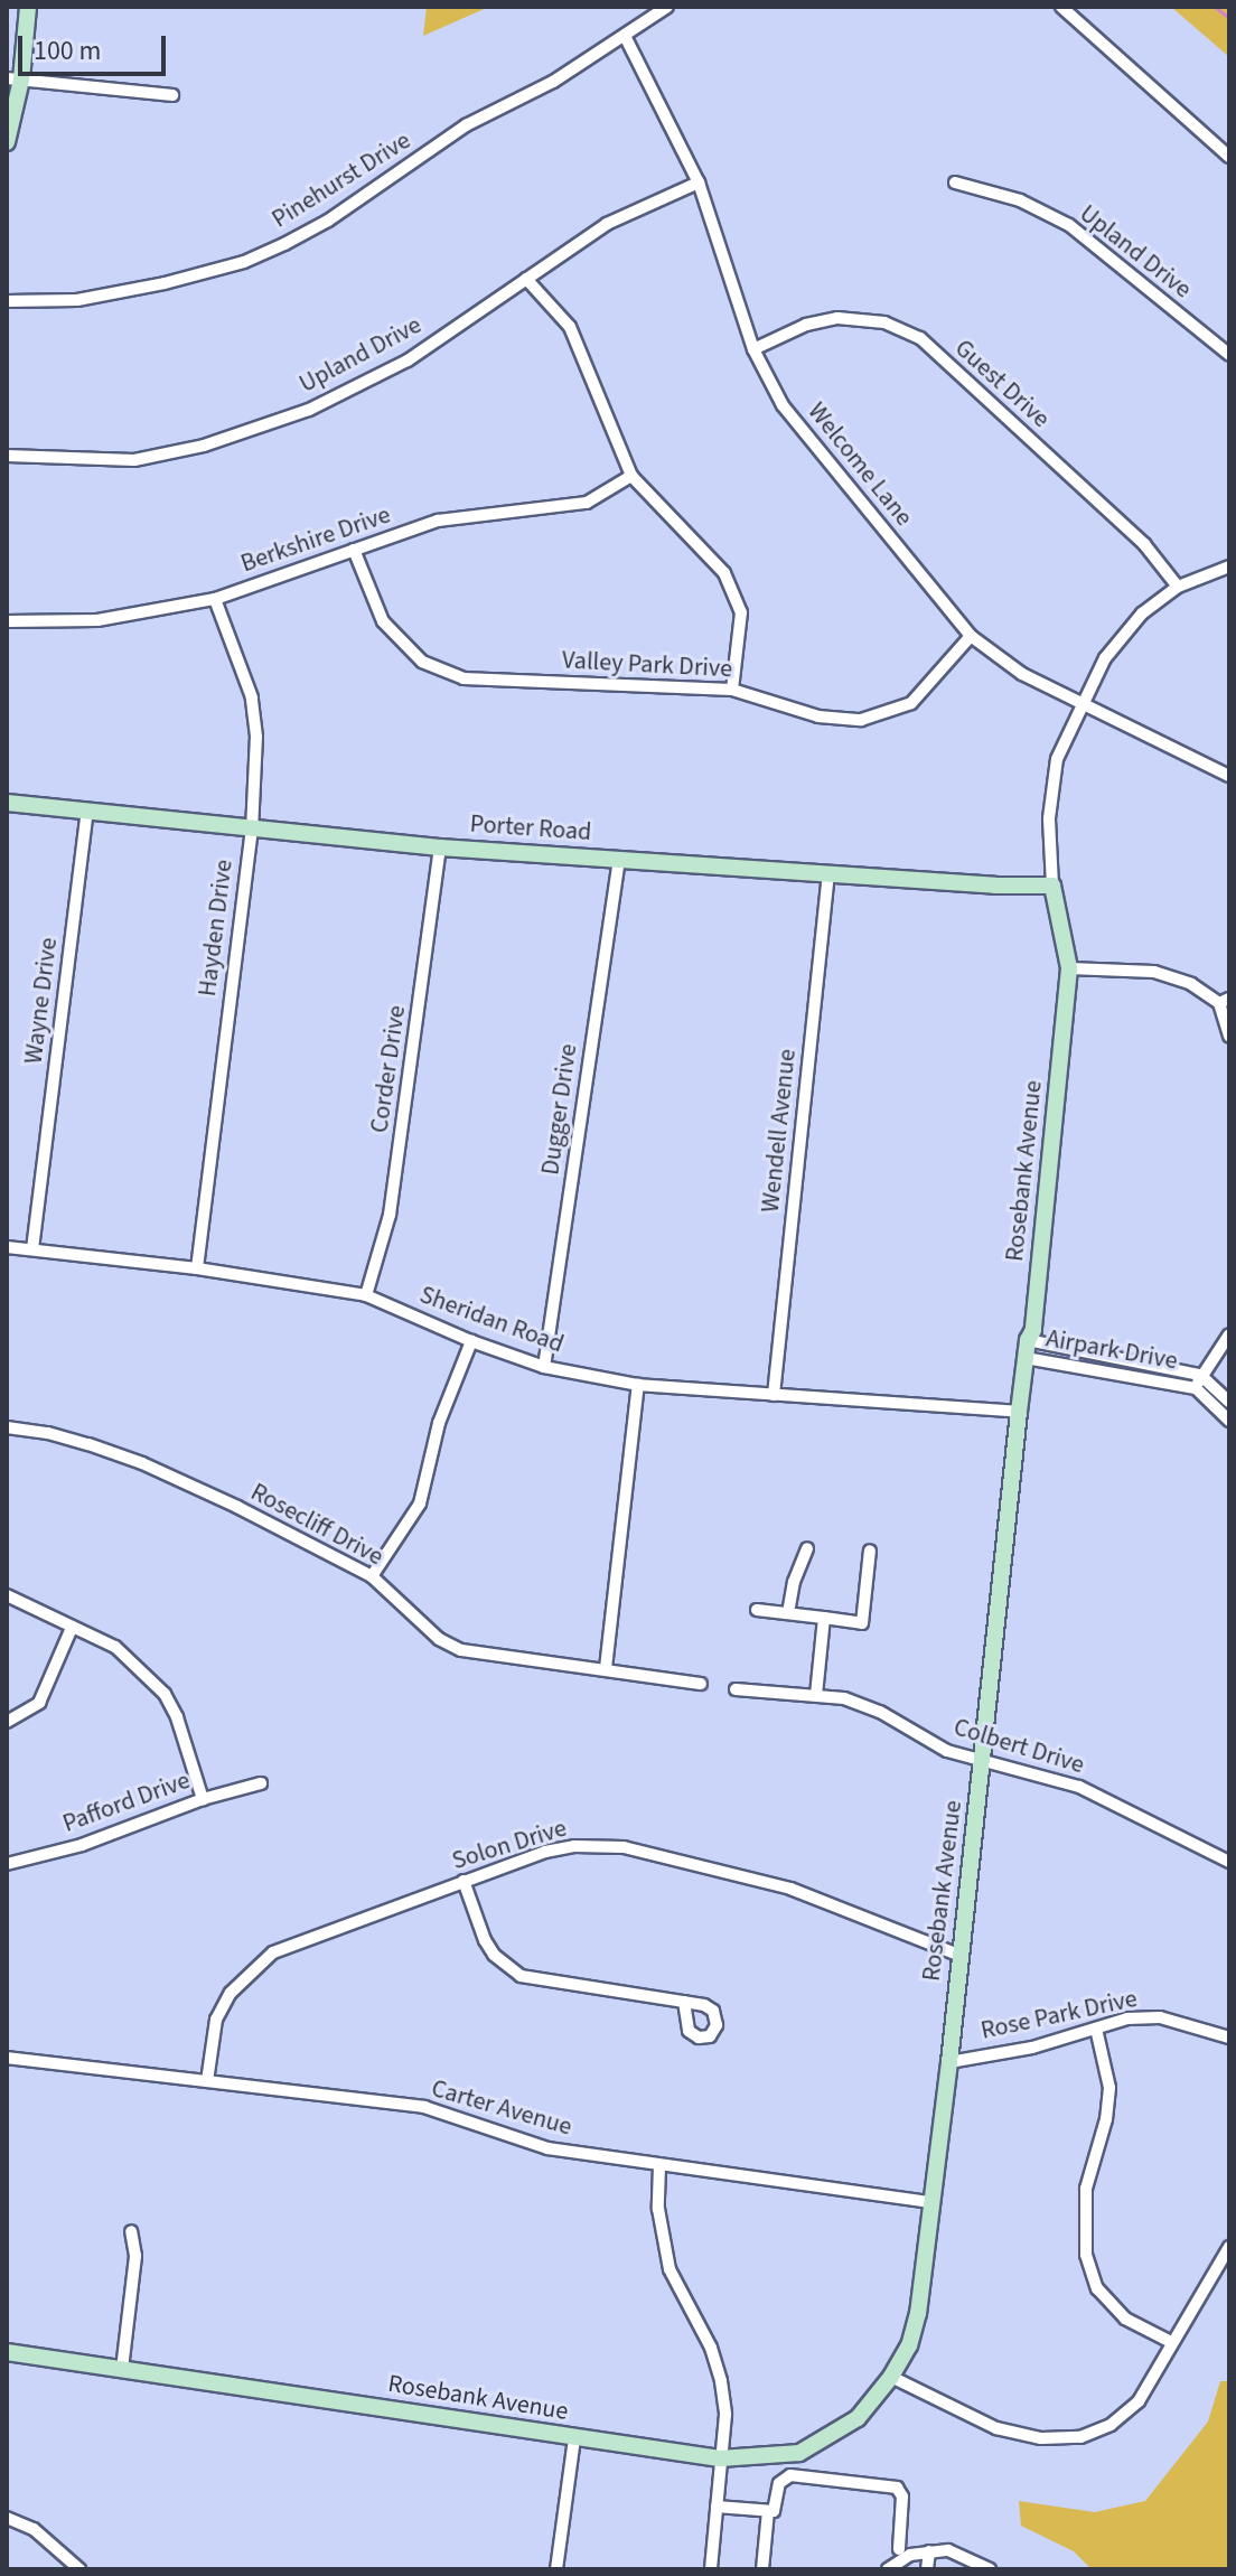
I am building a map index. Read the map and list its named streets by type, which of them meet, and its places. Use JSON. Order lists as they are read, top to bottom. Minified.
{"streets":{"street":["Pinehurst Drive","Upland Drive","Guest Drive","Welcome Lane","Berkshire Drive","Valley Park Drive","Porter Road","Hayden Drive","Wayne Drive","Corder Drive","Dugger Drive","Wendell Avenue","Rosebank Avenue","Sheridan Road","Airpark Drive","Rosecliff Drive","Colbert Drive","Pafford Drive","Solon Drive","Rose Park Drive","Carter Avenue"]},"crossings":[["Pinehurst Drive","Welcome Lane"],["Upland Drive","Welcome Lane"],["Guest Drive","Welcome Lane"],["Guest Drive","Rosebank Avenue"],["Welcome Lane","Valley Park Drive"],["Welcome Lane","Rosebank Avenue"],["Berkshire Drive","Valley Park Drive"],["Berkshire Drive","Hayden Drive"],["Porter Road","Hayden Drive"],["Porter Road","Wayne Drive"],["Porter Road","Corder Drive"],["Porter Road","Dugger Drive"],["Porter Road","Wendell Avenue"],["Porter Road","Rosebank Avenue"],["Hayden Drive","Sheridan Road"],["Wayne Drive","Sheridan Road"],["Corder Drive","Sheridan Road"],["Dugger Drive","Sheridan Road"],["Wendell Avenue","Sheridan Road"],["Rosebank Avenue","Sheridan Road"],["Rosebank Avenue","Airpark Drive"],["Rosebank Avenue","Colbert Drive"],["Rosebank Avenue","Solon Drive"],["Rosebank Avenue","Rose Park Drive"],["Rosebank Avenue","Carter Avenue"],["Solon Drive","Carter Avenue"]],"scale_bar":"100 m"}
